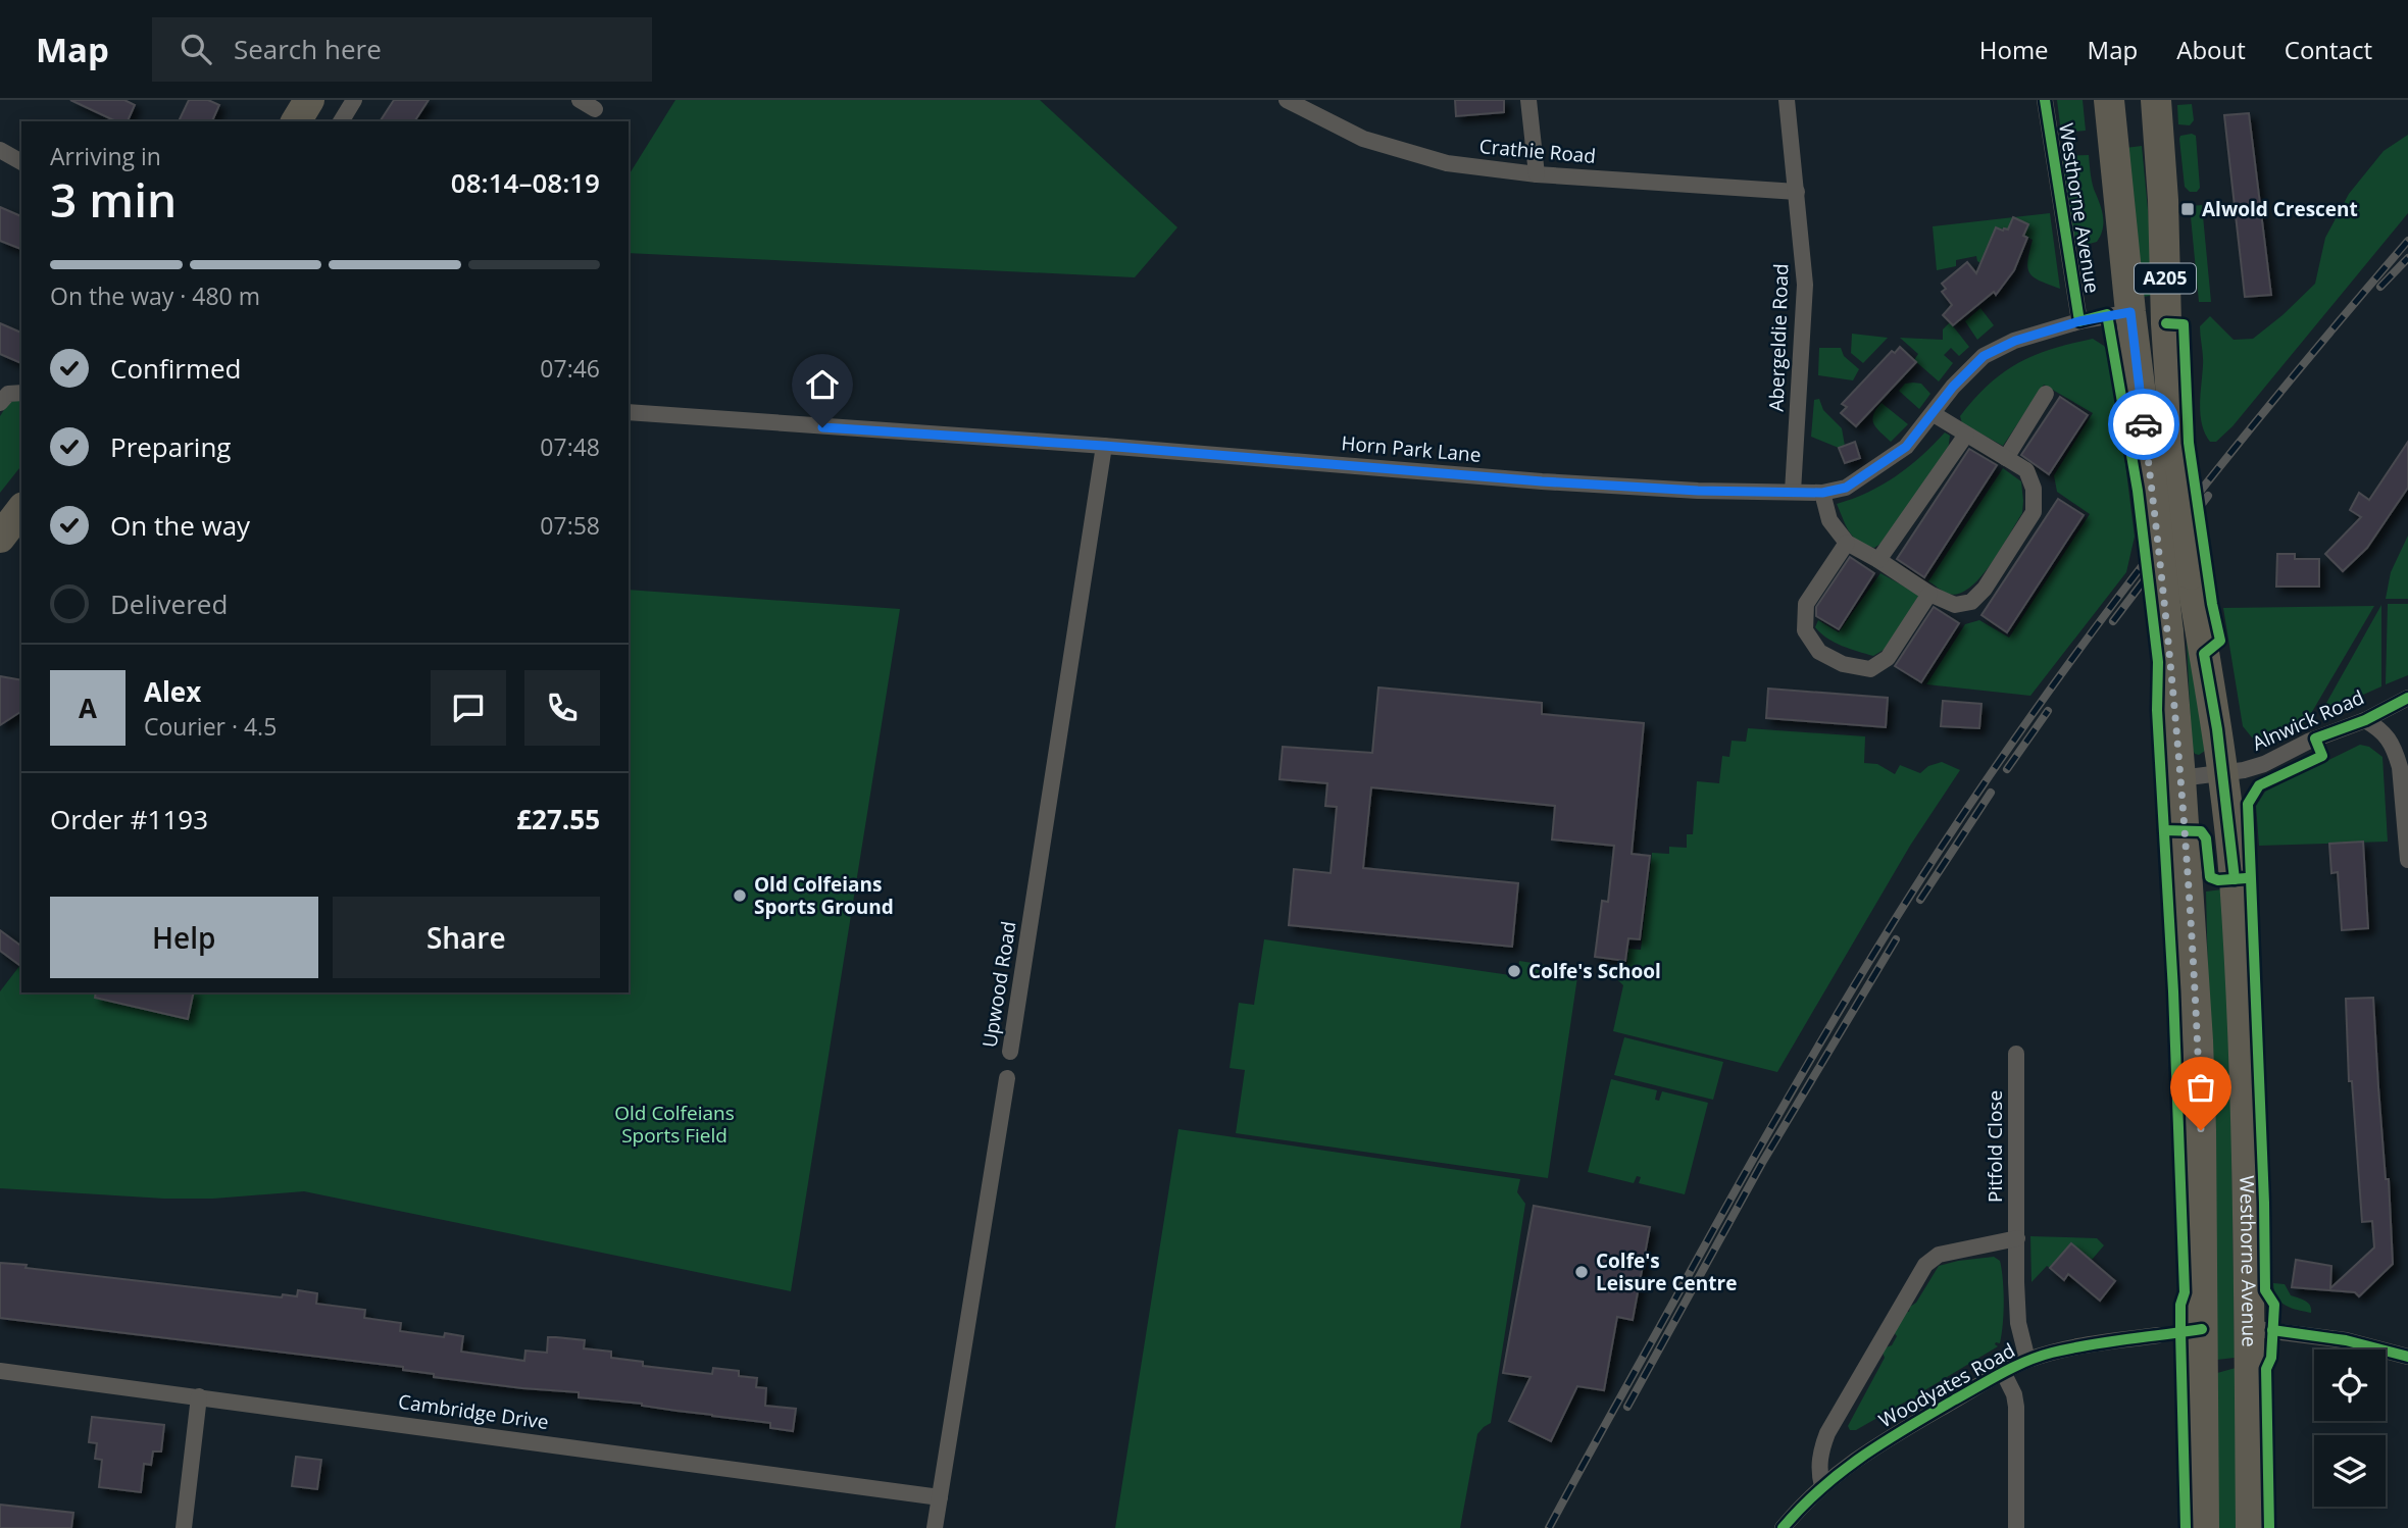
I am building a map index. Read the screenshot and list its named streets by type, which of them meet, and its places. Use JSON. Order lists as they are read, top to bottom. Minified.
{"streets":{"highway":["Westhorne Avenue","A205"],"street":["Crathie Road","Abergeldie Road","Horn Park Lane","Alnwick Road","Upwood Road","Pitfold Close","Woodyates Road","Cambridge Drive"]},"crossings":[["Crathie Road","Abergeldie Road"],["Westhorne Avenue","Horn Park Lane"],["Westhorne Avenue","Alnwick Road"],["Abergeldie Road","Horn Park Lane"],["Horn Park Lane","Upwood Road"],["Pitfold Close","Woodyates Road"]],"parks":["Old Colfeians Sports Field"],"places":{"transit":["Alwold Crescent"],"other":["Old Colfeians Sports Ground","Colfe's School","Colfe's Leisure Centre"]},"page":{"header":"Map","search":"Search here","nav":["Home","Map","About","Contact"],"heading":["3 min","Arriving in","08:14–08:19"],"panel":["Alex","Courier · 4.5","Order #1193","£27.55"],"bar":"On the way · 480 m","list":[["Confirmed","07:46"],["Preparing","07:48"],["On the way","07:58"],"Delivered"],"round":"A","buttons":["Help","Share"]}}
